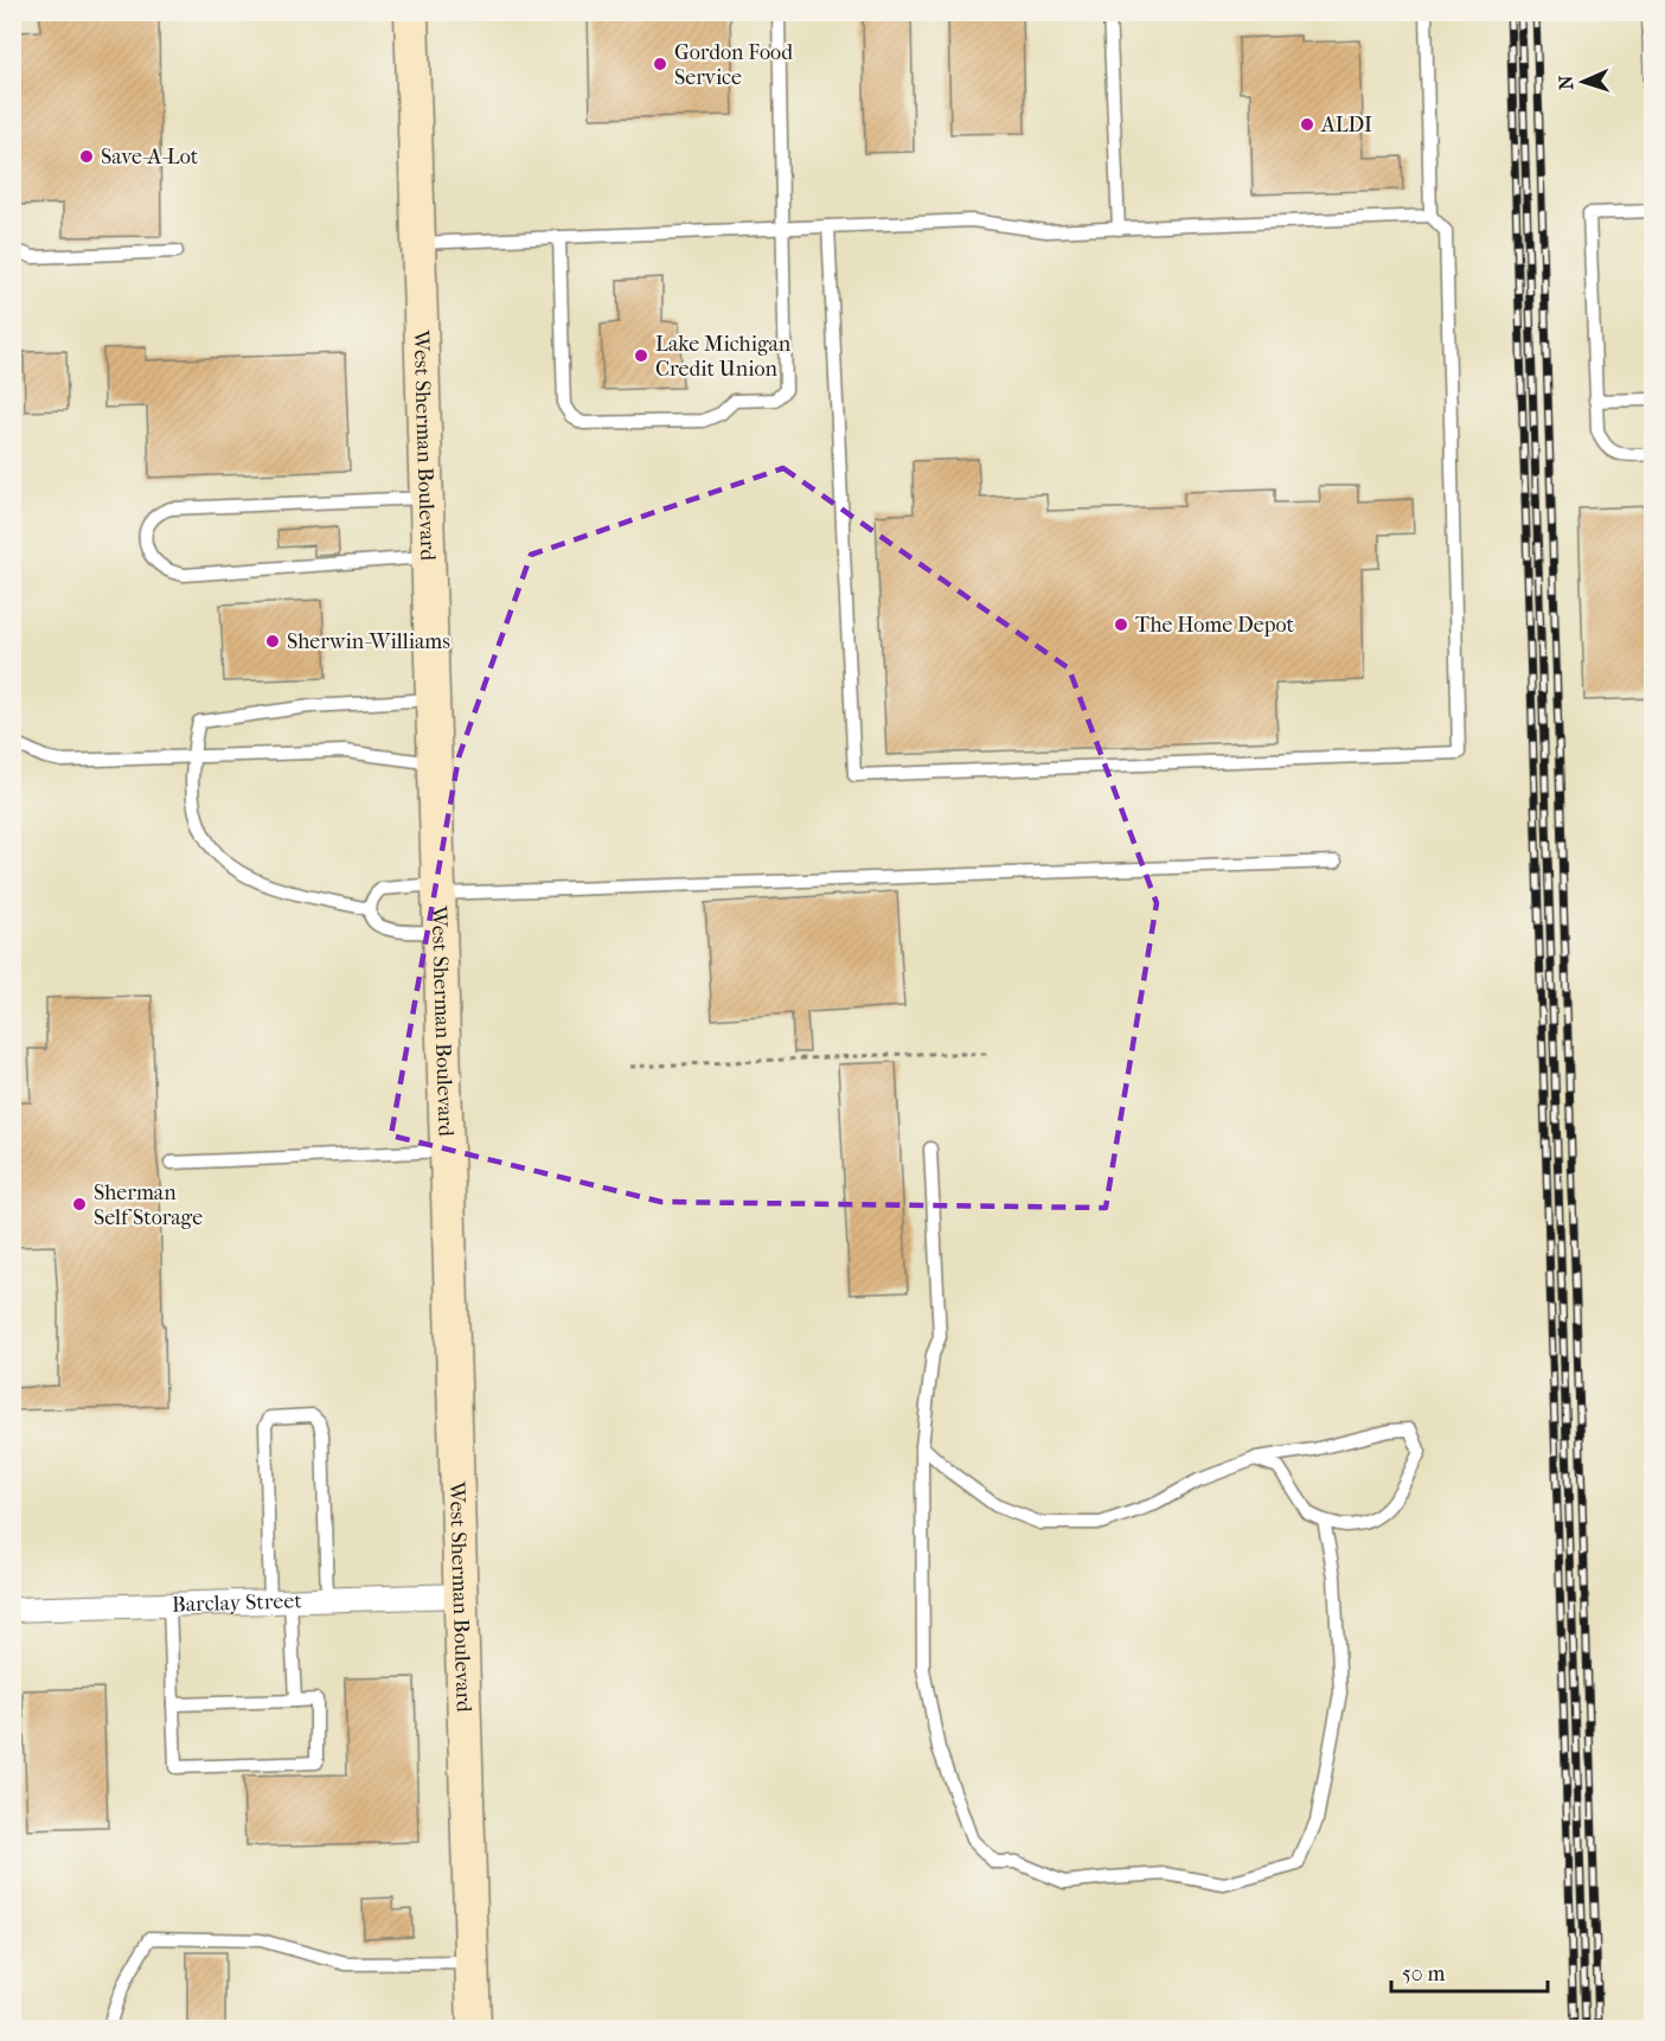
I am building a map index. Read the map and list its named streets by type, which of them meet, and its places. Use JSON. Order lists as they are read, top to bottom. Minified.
{"streets":{"main road":["West Sherman Boulevard"],"street":["Barclay Street"]},"crossings":[["West Sherman Boulevard","Barclay Street"]],"places":["Gordon Food Service","ALDI","Save-A-Lot","Lake Michigan Credit Union","The Home Depot","Sherwin-Williams","Sherman Self Storage"],"scale_bar":"50 m","north":"left"}
